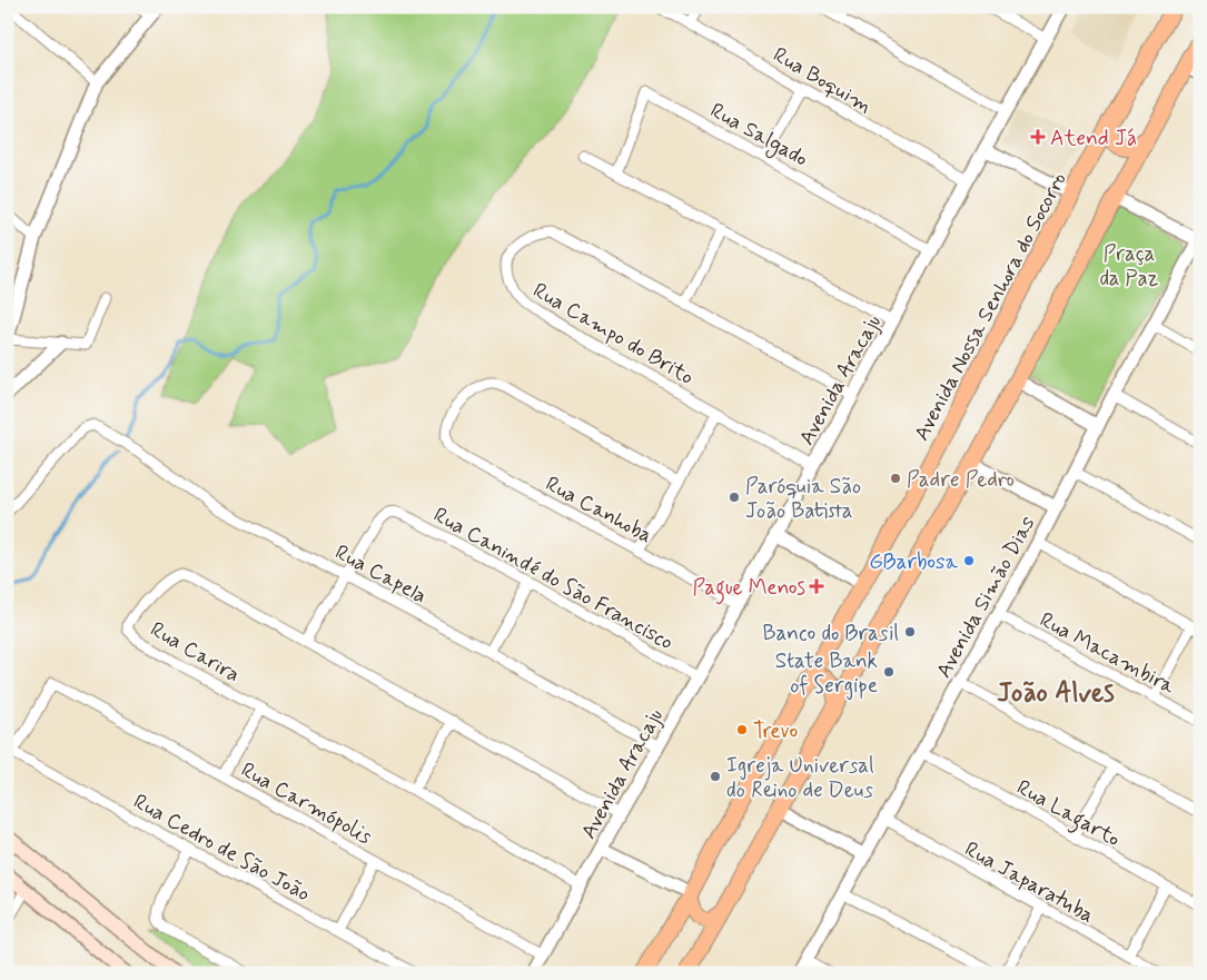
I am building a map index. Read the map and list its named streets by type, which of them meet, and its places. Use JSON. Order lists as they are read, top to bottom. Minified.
{"streets":{"main road":["Avenida Nossa Senhora do Socorro"],"street":["Rua Boquim","Rua Salgado","Rua Campo do Brito","Avenida Aracaju","Rua Canhoba","Rua Capela","Rua Canindé do São Francisco","Avenida Simão Dias","Rua Carira","Rua Macambira","Rua Carmópolis","Rua Lagarto","Rua Cedro de São João","Rua Japaratuba"]},"crossings":[["Rua Boquim","Avenida Aracaju"],["Rua Salgado","Avenida Aracaju"],["Rua Campo do Brito","Avenida Aracaju"],["Avenida Aracaju","Rua Canhoba"],["Avenida Aracaju","Rua Capela"],["Avenida Aracaju","Rua Canindé do São Francisco"],["Avenida Aracaju","Rua Carira"],["Avenida Aracaju","Rua Carmópolis"],["Rua Capela","Rua Canindé do São Francisco"],["Avenida Simão Dias","Rua Macambira"],["Avenida Simão Dias","Rua Lagarto"],["Avenida Simão Dias","Rua Japaratuba"],["Rua Carmópolis","Rua Cedro de São João"]],"districts":["João Alves"],"parks":["Praça da Paz"],"places":{"health":["Atend Já","Pague Menos"],"other":["Padre Pedro","Paróquia São João Batista","GBarbosa","Banco do Brasil","State Bank of Sergipe","Trevo","Igreja Universal do Reino de Deus"]}}
